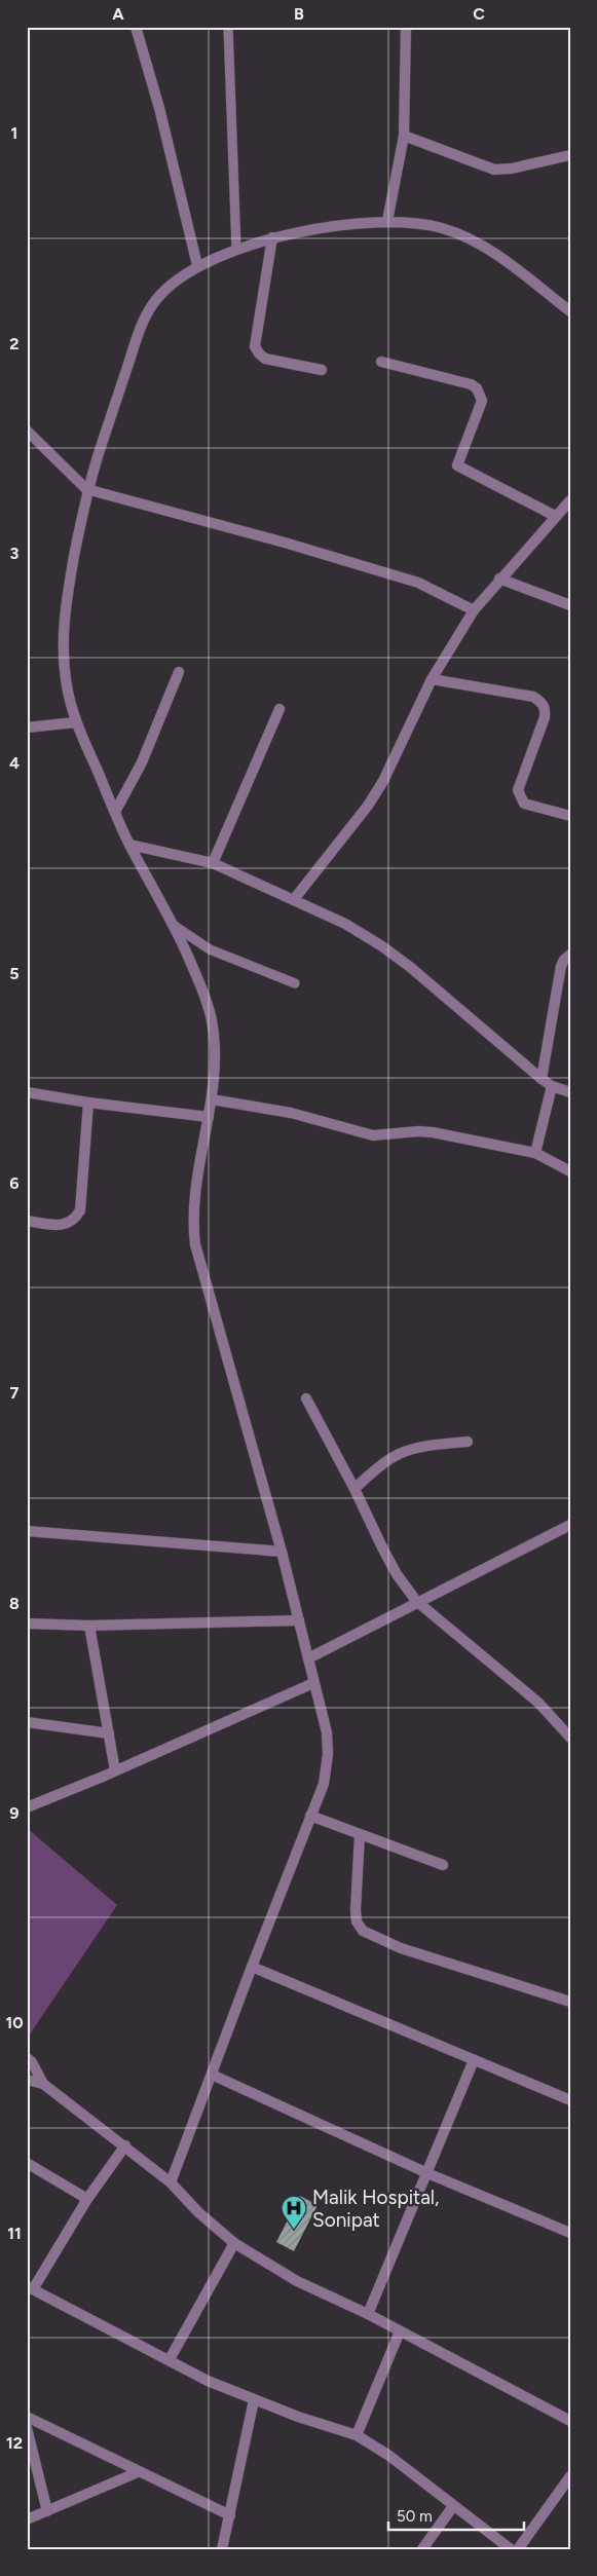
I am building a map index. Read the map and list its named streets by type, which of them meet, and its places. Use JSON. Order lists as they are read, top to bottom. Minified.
{"places":{"hospital":["Malik Hospital, Sonipat"]},"scale_bar":"50 m","grid":{"columns":["A","B","C"],"rows":["1","2","3","4","5","6","7","8","9","10","11","12"]}}
